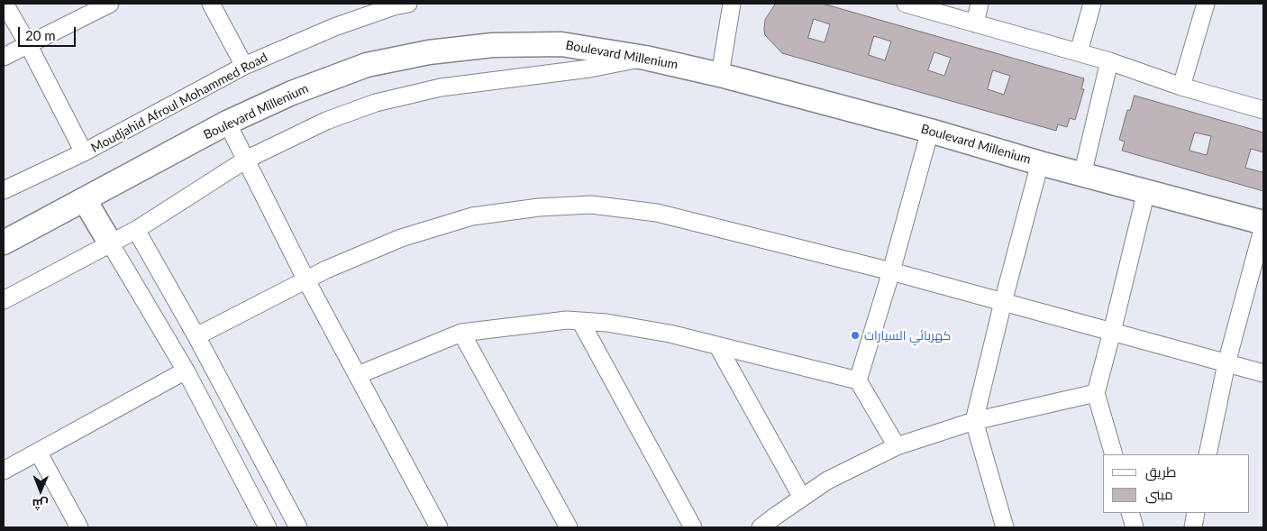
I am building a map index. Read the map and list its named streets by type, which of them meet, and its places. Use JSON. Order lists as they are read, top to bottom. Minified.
{"streets":{"main road":["Boulevard Millenium"],"street":["Moudjahid Afroul Mohammed Road"]},"places":["كهربائي السيارات"],"legend":["طريق","مبنى"],"scale_bar":"20 m","north":"bottom"}
